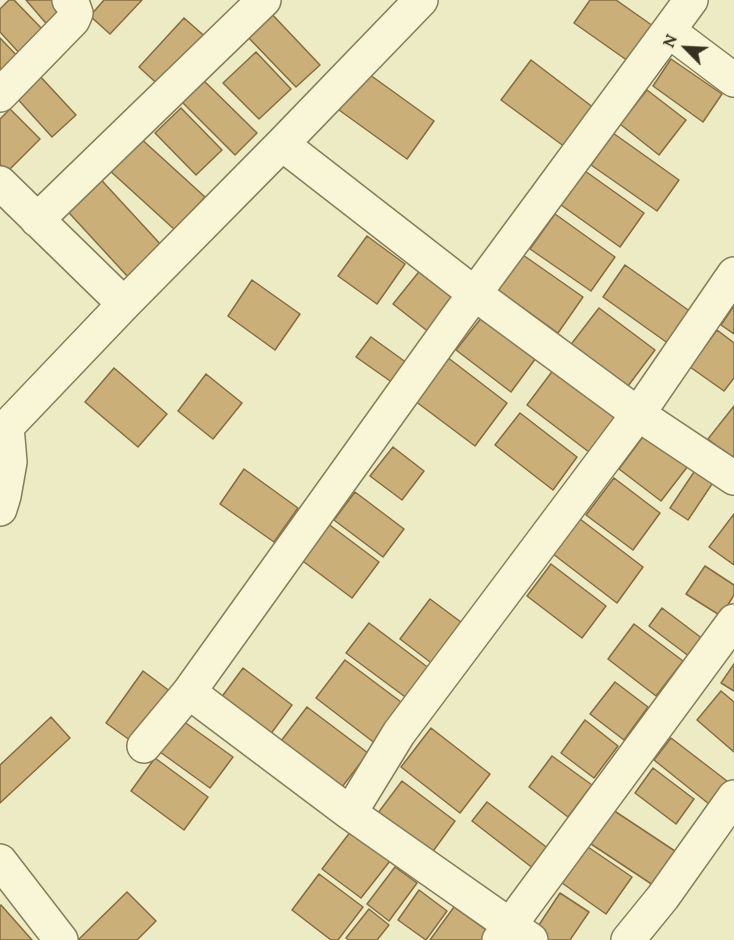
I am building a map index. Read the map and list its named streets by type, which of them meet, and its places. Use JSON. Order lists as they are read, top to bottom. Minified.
{"north":"top left"}
